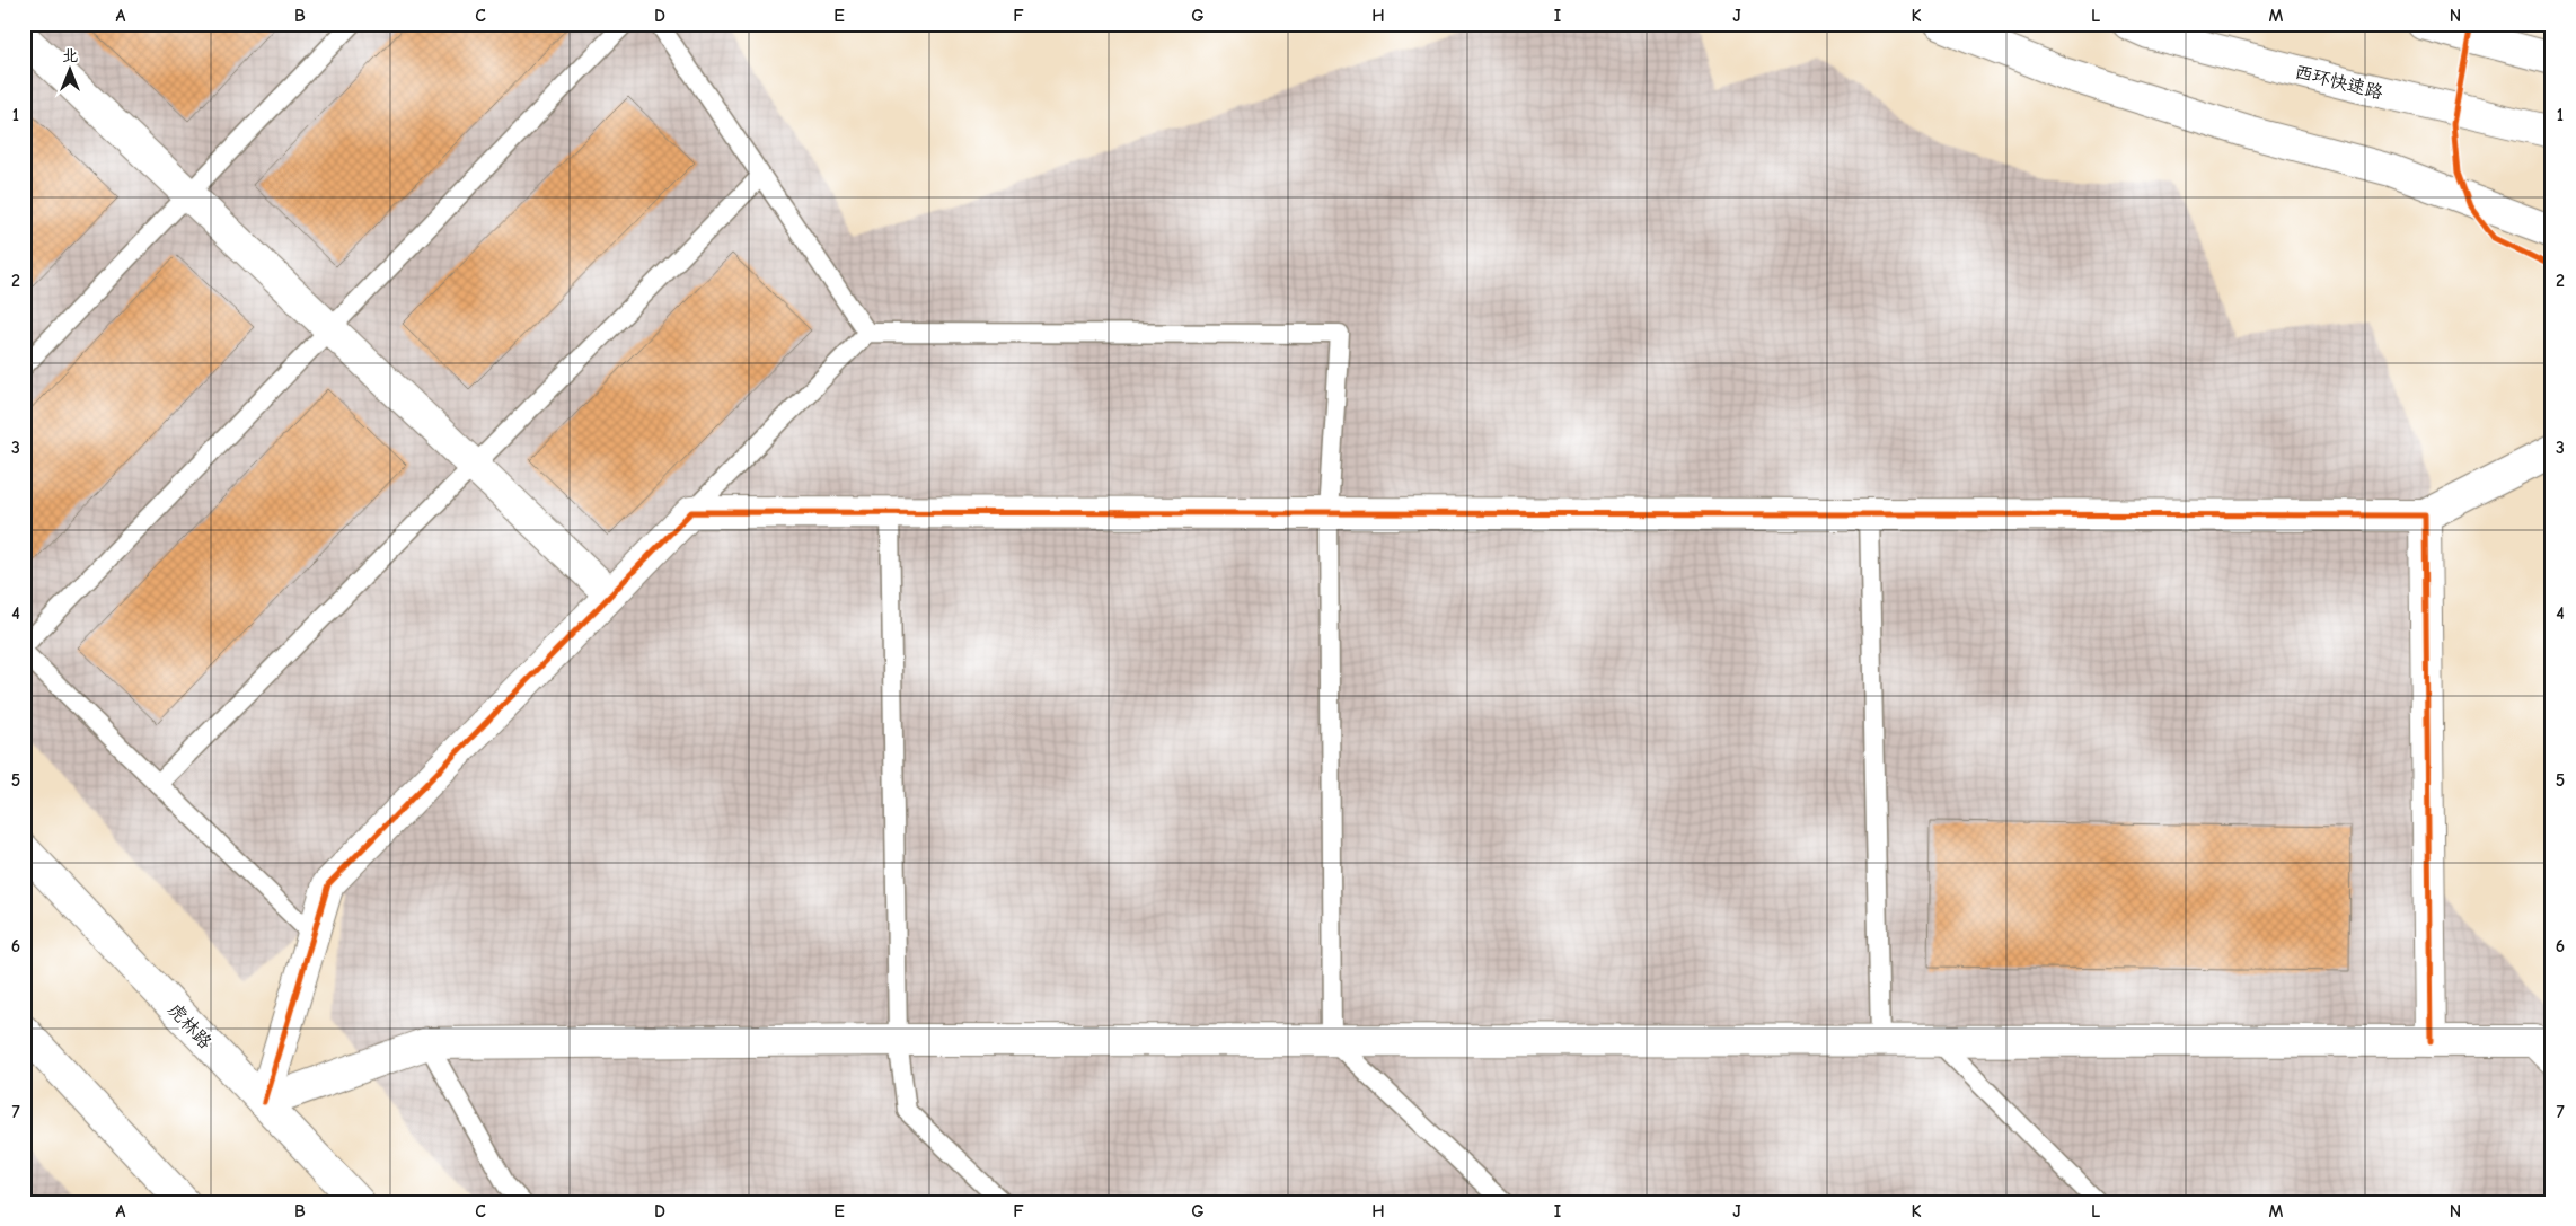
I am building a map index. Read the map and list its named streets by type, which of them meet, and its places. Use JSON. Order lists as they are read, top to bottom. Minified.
{"streets":{"main road":["西环快速路","虎林路"]},"north":"top","grid":{"columns":["A","B","C","D","E","F","G","H","I","J","K","L","M","N"],"rows":["1","2","3","4","5","6","7"]}}
